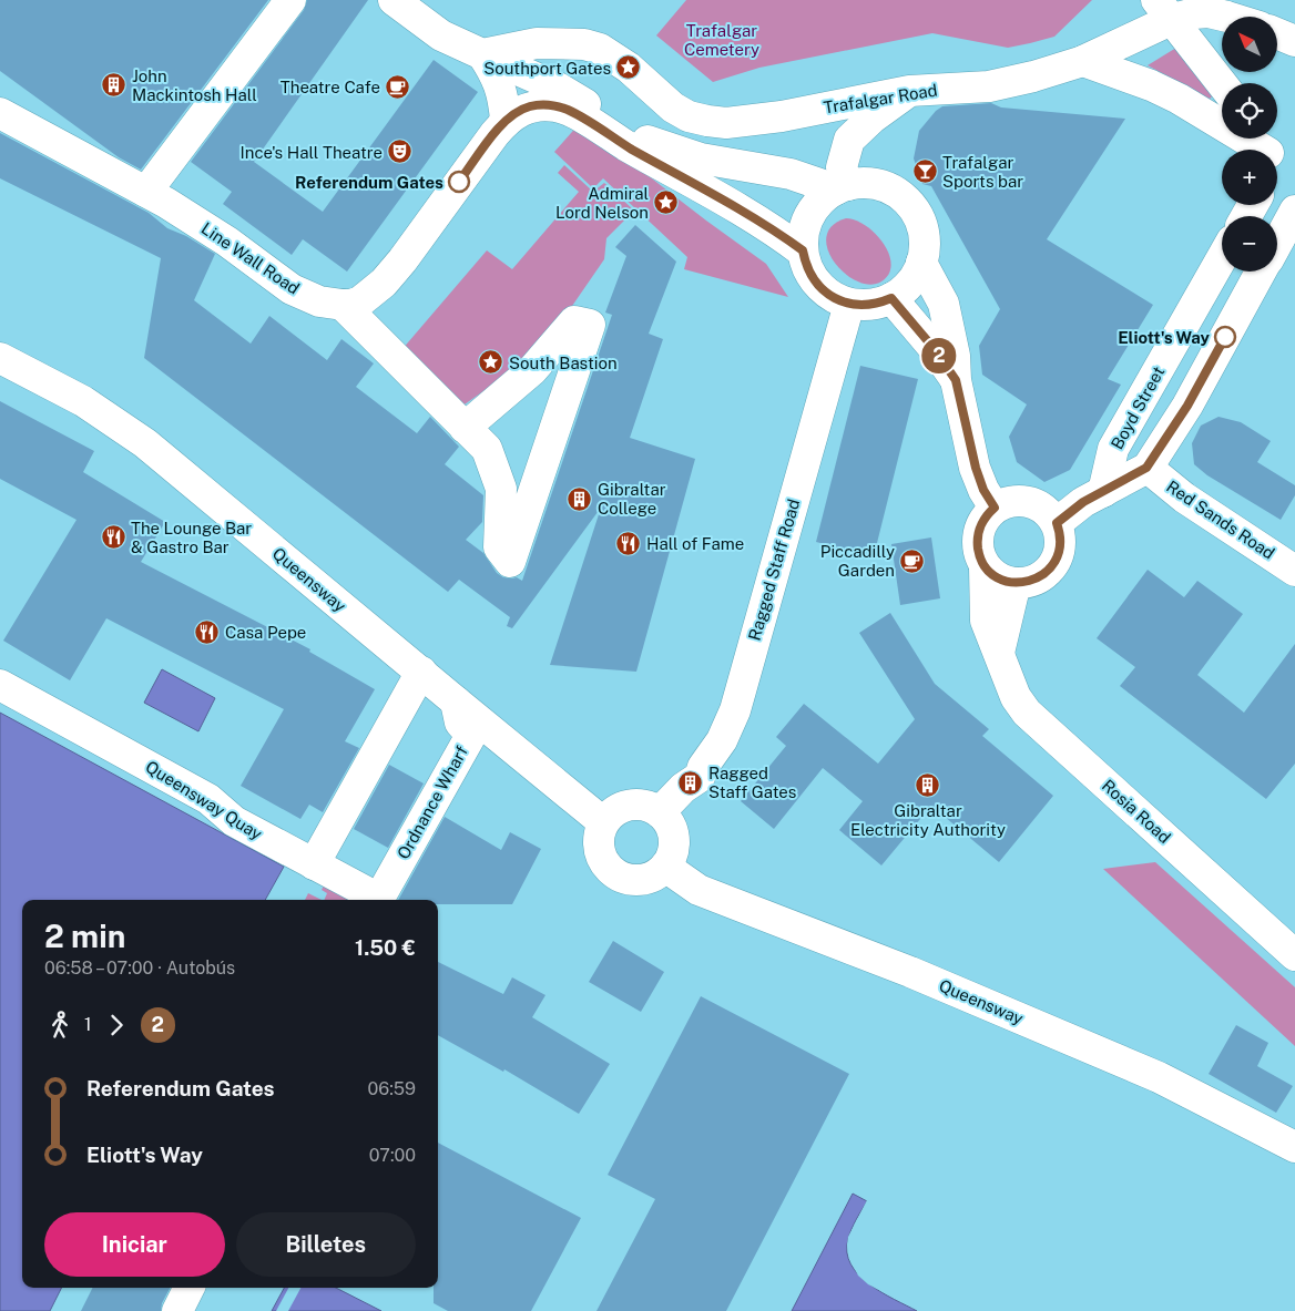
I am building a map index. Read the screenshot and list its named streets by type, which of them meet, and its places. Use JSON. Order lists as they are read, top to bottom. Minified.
{"streets":{"street":["Trafalgar Road","Line Wall Road","Boyd Street","Red Sands Road","Ragged Staff Road","Queensway","Queensway Quay","Ordnance Wharf","Rosia Road"]},"crossings":[["Line Wall Road","Ragged Staff Road"],["Boyd Street","Red Sands Road"],["Boyd Street","Rosia Road"],["Ragged Staff Road","Queensway"],["Queensway","Ordnance Wharf"]],"parks":["Trafalgar Cemetery"],"places":{"place":["Southport Gates","Admiral Lord Nelson","South Bastion"],"building":["John Mackintosh Hall","Gibraltar College","Ragged Staff Gates","Gibraltar Electricity Authority"],"cafe":["Theatre Cafe","Piccadilly Garden"],"theatre":["Ince's Hall Theatre"],"bar":["Trafalgar Sports bar"],"other":["Referendum Gates","Eliott's Way"],"restaurant":["The Lounge Bar & Gastro Bar","Hall of Fame","Casa Pepe"]},"lines":["bus line 2"],"north":"top left","page":{"on_map":"2","map_buttons":["+","−"],"heading":["2 min","06:58 – 07:00 · Autobús","1.50 €"],"legs":["1","2"],"list":[{"name":"Referendum Gates","value":"06:59"},{"name":"Eliott's Way","value":"07:00"}],"buttons":["Iniciar","Billetes"]}}
